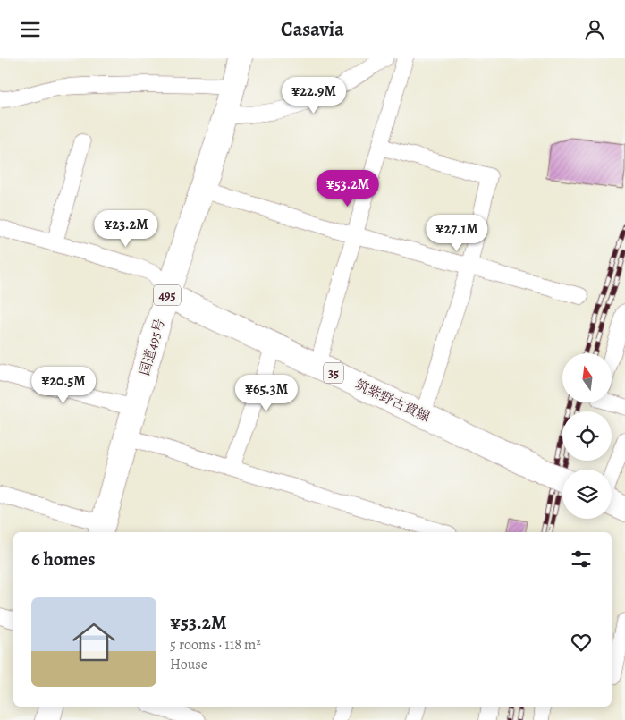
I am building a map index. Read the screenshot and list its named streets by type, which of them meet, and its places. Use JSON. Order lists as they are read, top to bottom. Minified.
{"streets":{"main road":["495","国道495号","35","筑紫野古賀線"]},"crossings":[["国道495号","筑紫野古賀線"]],"north":"top","page":{"header":"Casavia","price":["¥22.9M","¥53.2M","¥23.2M","¥27.1M","¥20.5M","¥65.3M"],"heading":"6 homes","list":[{"name":"¥53.2M","note":"5 rooms · 118 m² · House"}]}}
